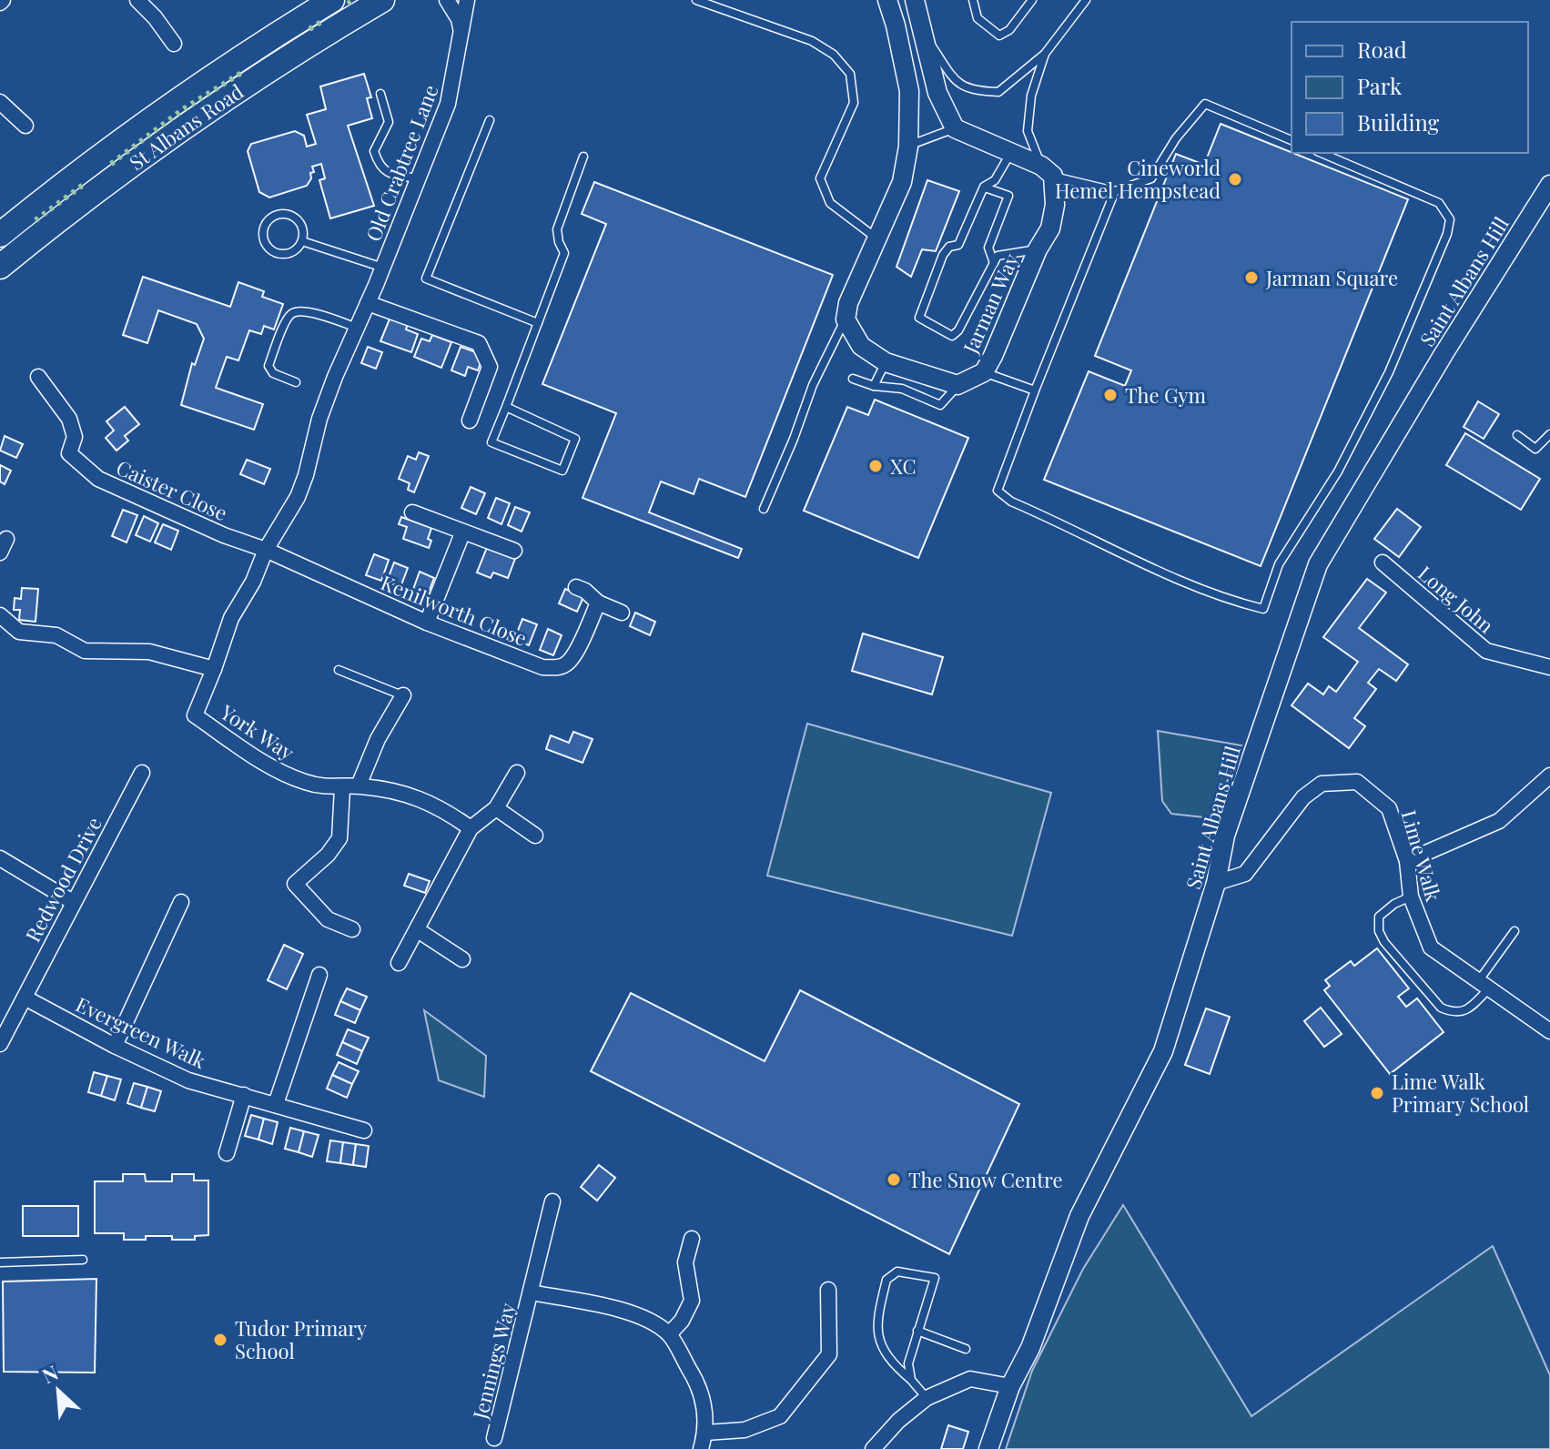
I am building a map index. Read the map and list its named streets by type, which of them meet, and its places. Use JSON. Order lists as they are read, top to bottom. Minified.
{"streets":{"main road":["St Albans Road"],"street":["Old Crabtree Lane","Saint Albans Hill","Jarman Way","Caister Close","Long John","Kenilworth Close","York Way","Lime Walk","Redwood Drive","Evergreen Walk","Jennings Way"]},"crossings":[["Old Crabtree Lane","Caister Close"],["Old Crabtree Lane","Kenilworth Close"],["Old Crabtree Lane","York Way"],["Saint Albans Hill","Lime Walk"],["Caister Close","Kenilworth Close"],["Caister Close","York Way"],["Kenilworth Close","York Way"],["Redwood Drive","Evergreen Walk"]],"places":["Cineworld Hemel Hempstead","Jarman Square","The Gym","XC","Lime Walk Primary School","The Snow Centre","Tudor Primary School"],"legend":["Road","Park","Building"],"north":"top left"}
